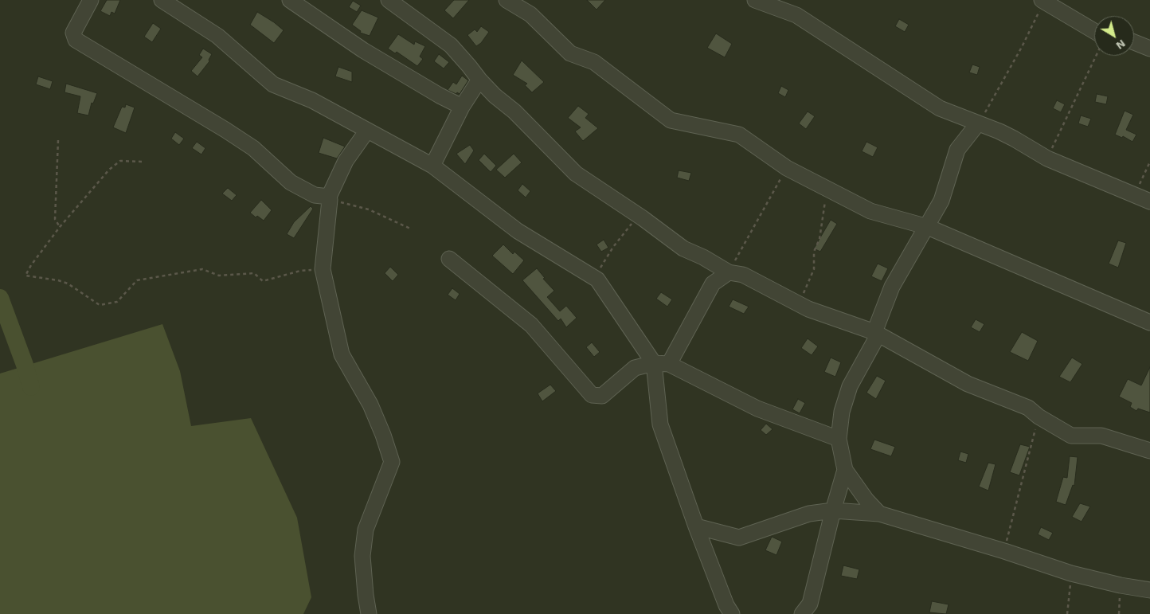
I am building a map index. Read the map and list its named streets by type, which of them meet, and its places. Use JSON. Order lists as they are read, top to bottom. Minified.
{"north":"bottom right"}
